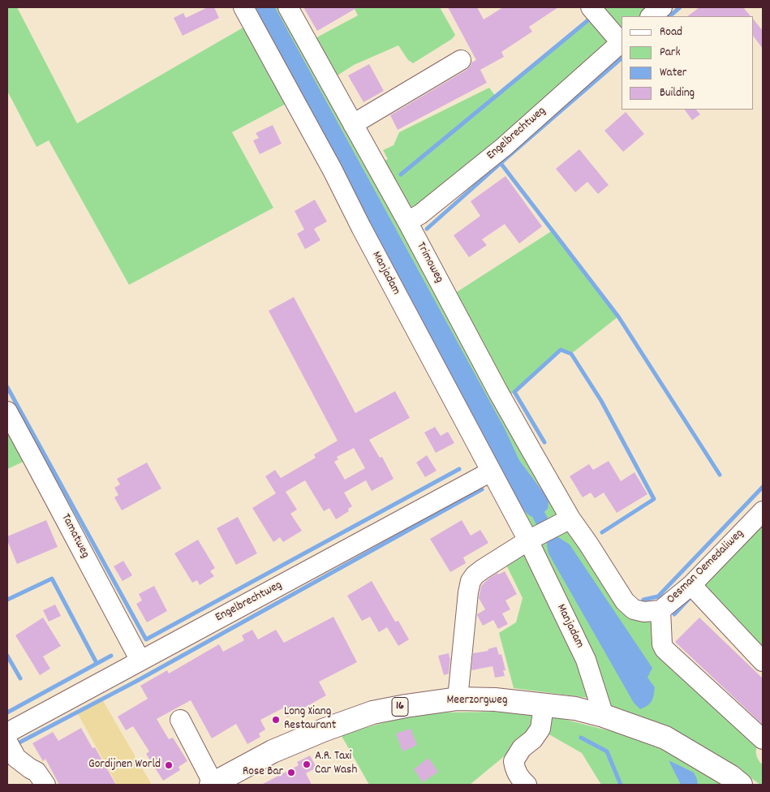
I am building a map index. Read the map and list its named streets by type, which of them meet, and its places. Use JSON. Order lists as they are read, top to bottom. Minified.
{"streets":{"main road":["Meerzorgweg","16"],"street":["Engelbrechtweg","Trimoweg","Manjadam","Tamatweg","Oesman Oemedaliweg"]},"crossings":[["Engelbrechtweg","Trimoweg"],["Engelbrechtweg","Manjadam"],["Engelbrechtweg","Tamatweg"],["Trimoweg","Oesman Oemedaliweg"],["Manjadam","Meerzorgweg"]],"places":["Long Xiang Restaurant","A.R. Taxi Car Wash","Gordijnen World","Rose Bar"],"legend":["Road","Park","Water","Building"]}
